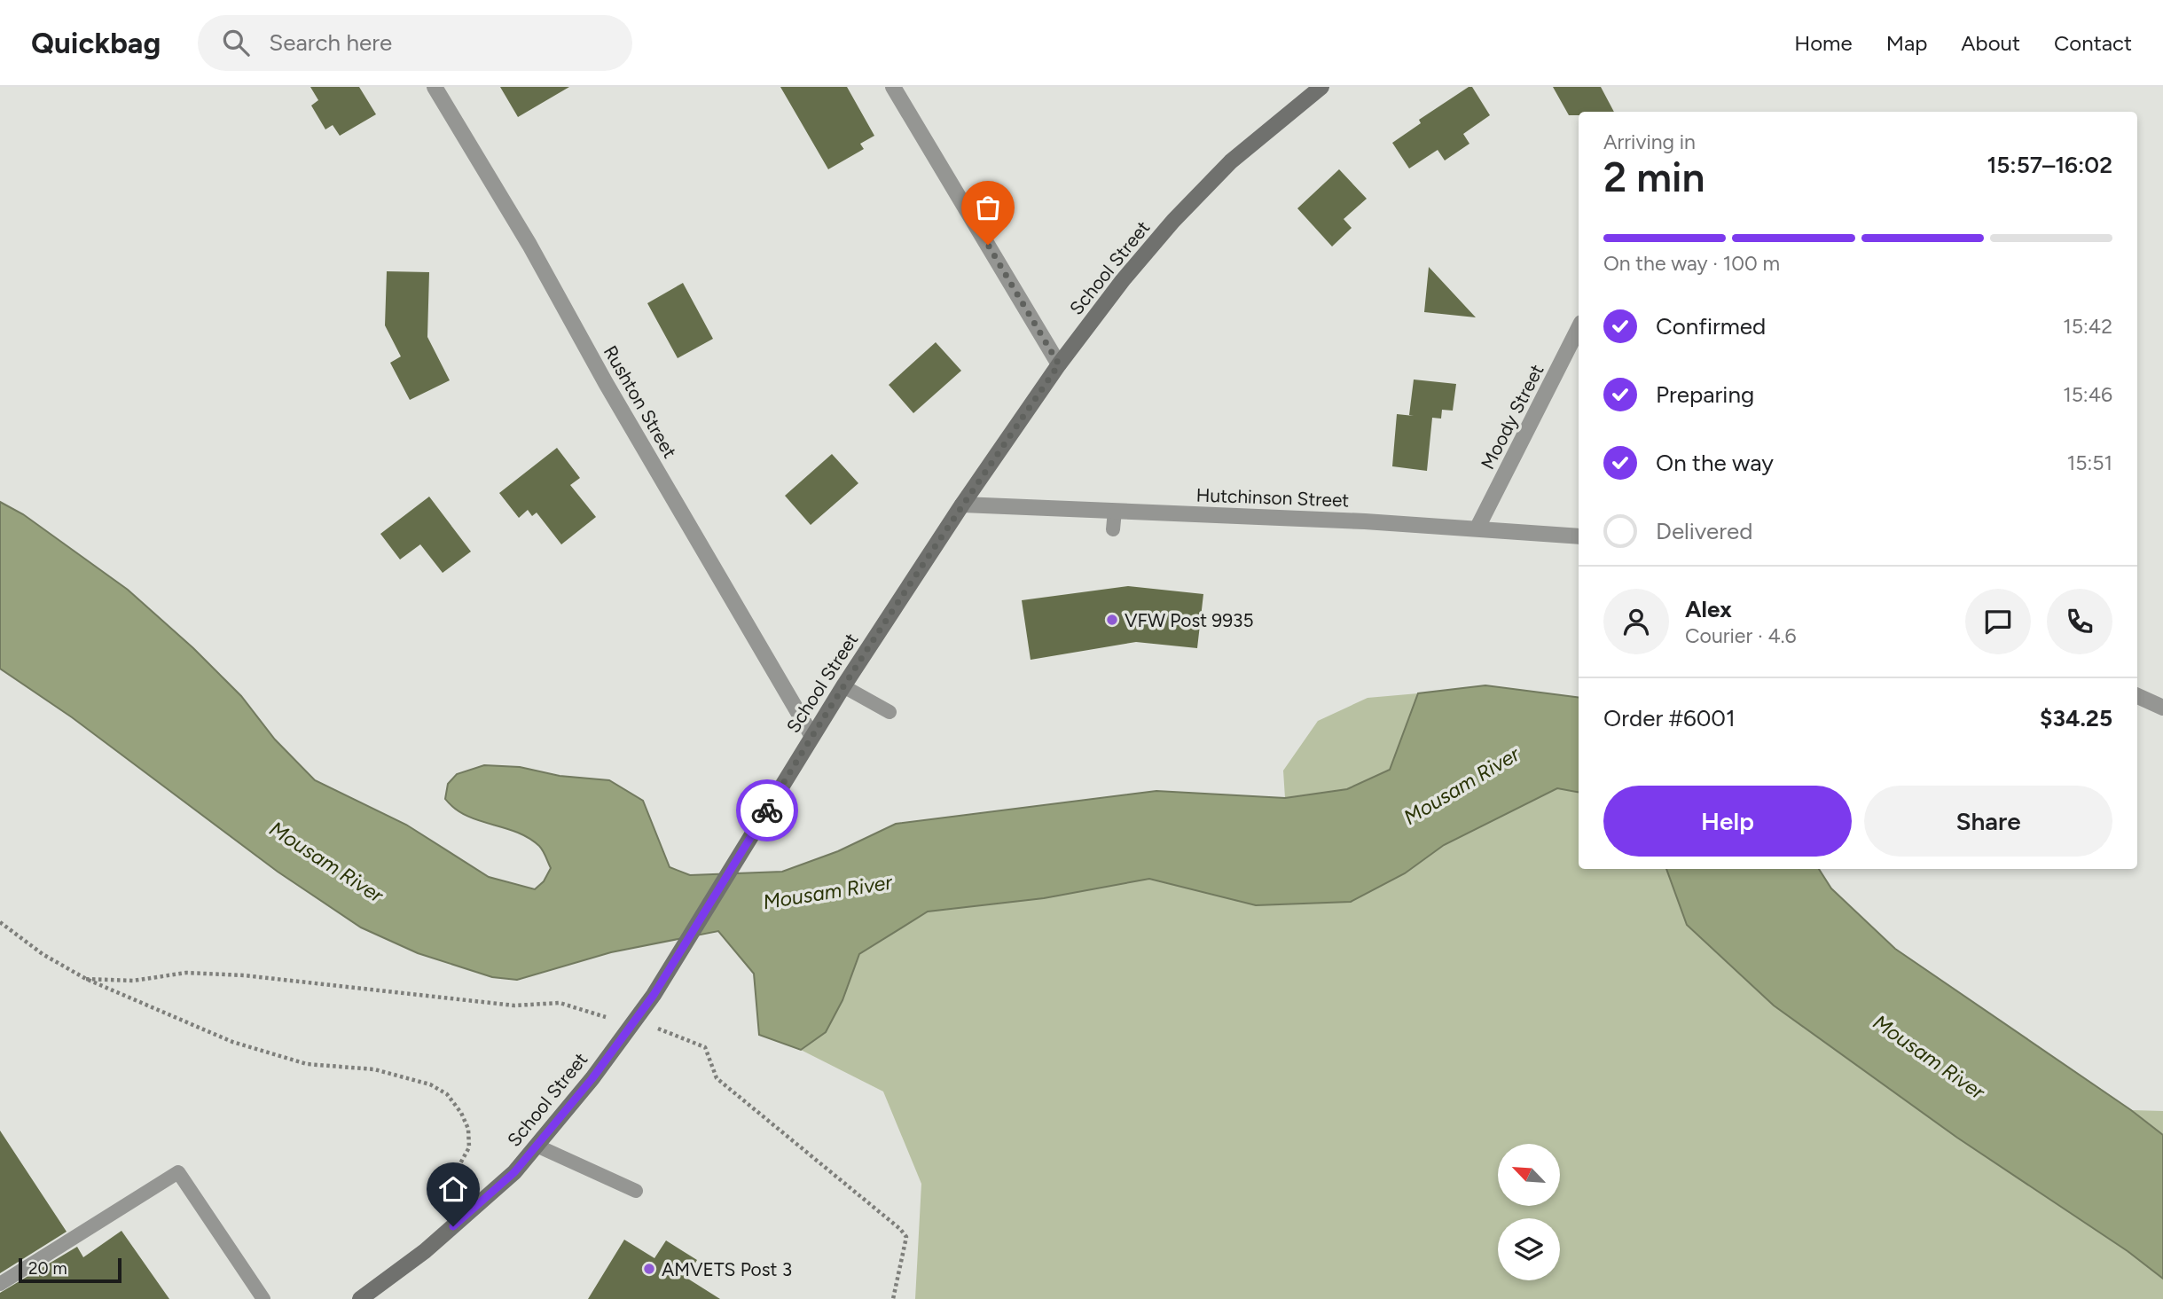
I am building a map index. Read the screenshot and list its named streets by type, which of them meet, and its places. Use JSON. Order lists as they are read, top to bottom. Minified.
{"streets":{"street":["School Street","Rushton Street","Moody Street","Hutchinson Street"]},"crossings":[["School Street","Rushton Street"],["School Street","Hutchinson Street"],["Moody Street","Hutchinson Street"]],"water":["Mousam River"],"places":["VFW Post 9935","AMVETS Post 3"],"scale_bar":"20 m","north":"top left","page":{"header":"Quickbag","search":"Search here","nav":["Home","Map","About","Contact"],"heading":["2 min","Arriving in","15:57–16:02"],"panel":["Alex","Courier · 4.6","Order #6001","$34.25"],"bar":"On the way · 100 m","list":[["Confirmed","15:42"],["Preparing","15:46"],["On the way","15:51"],"Delivered"],"buttons":["Help","Share"],"scale":"20 m"}}
